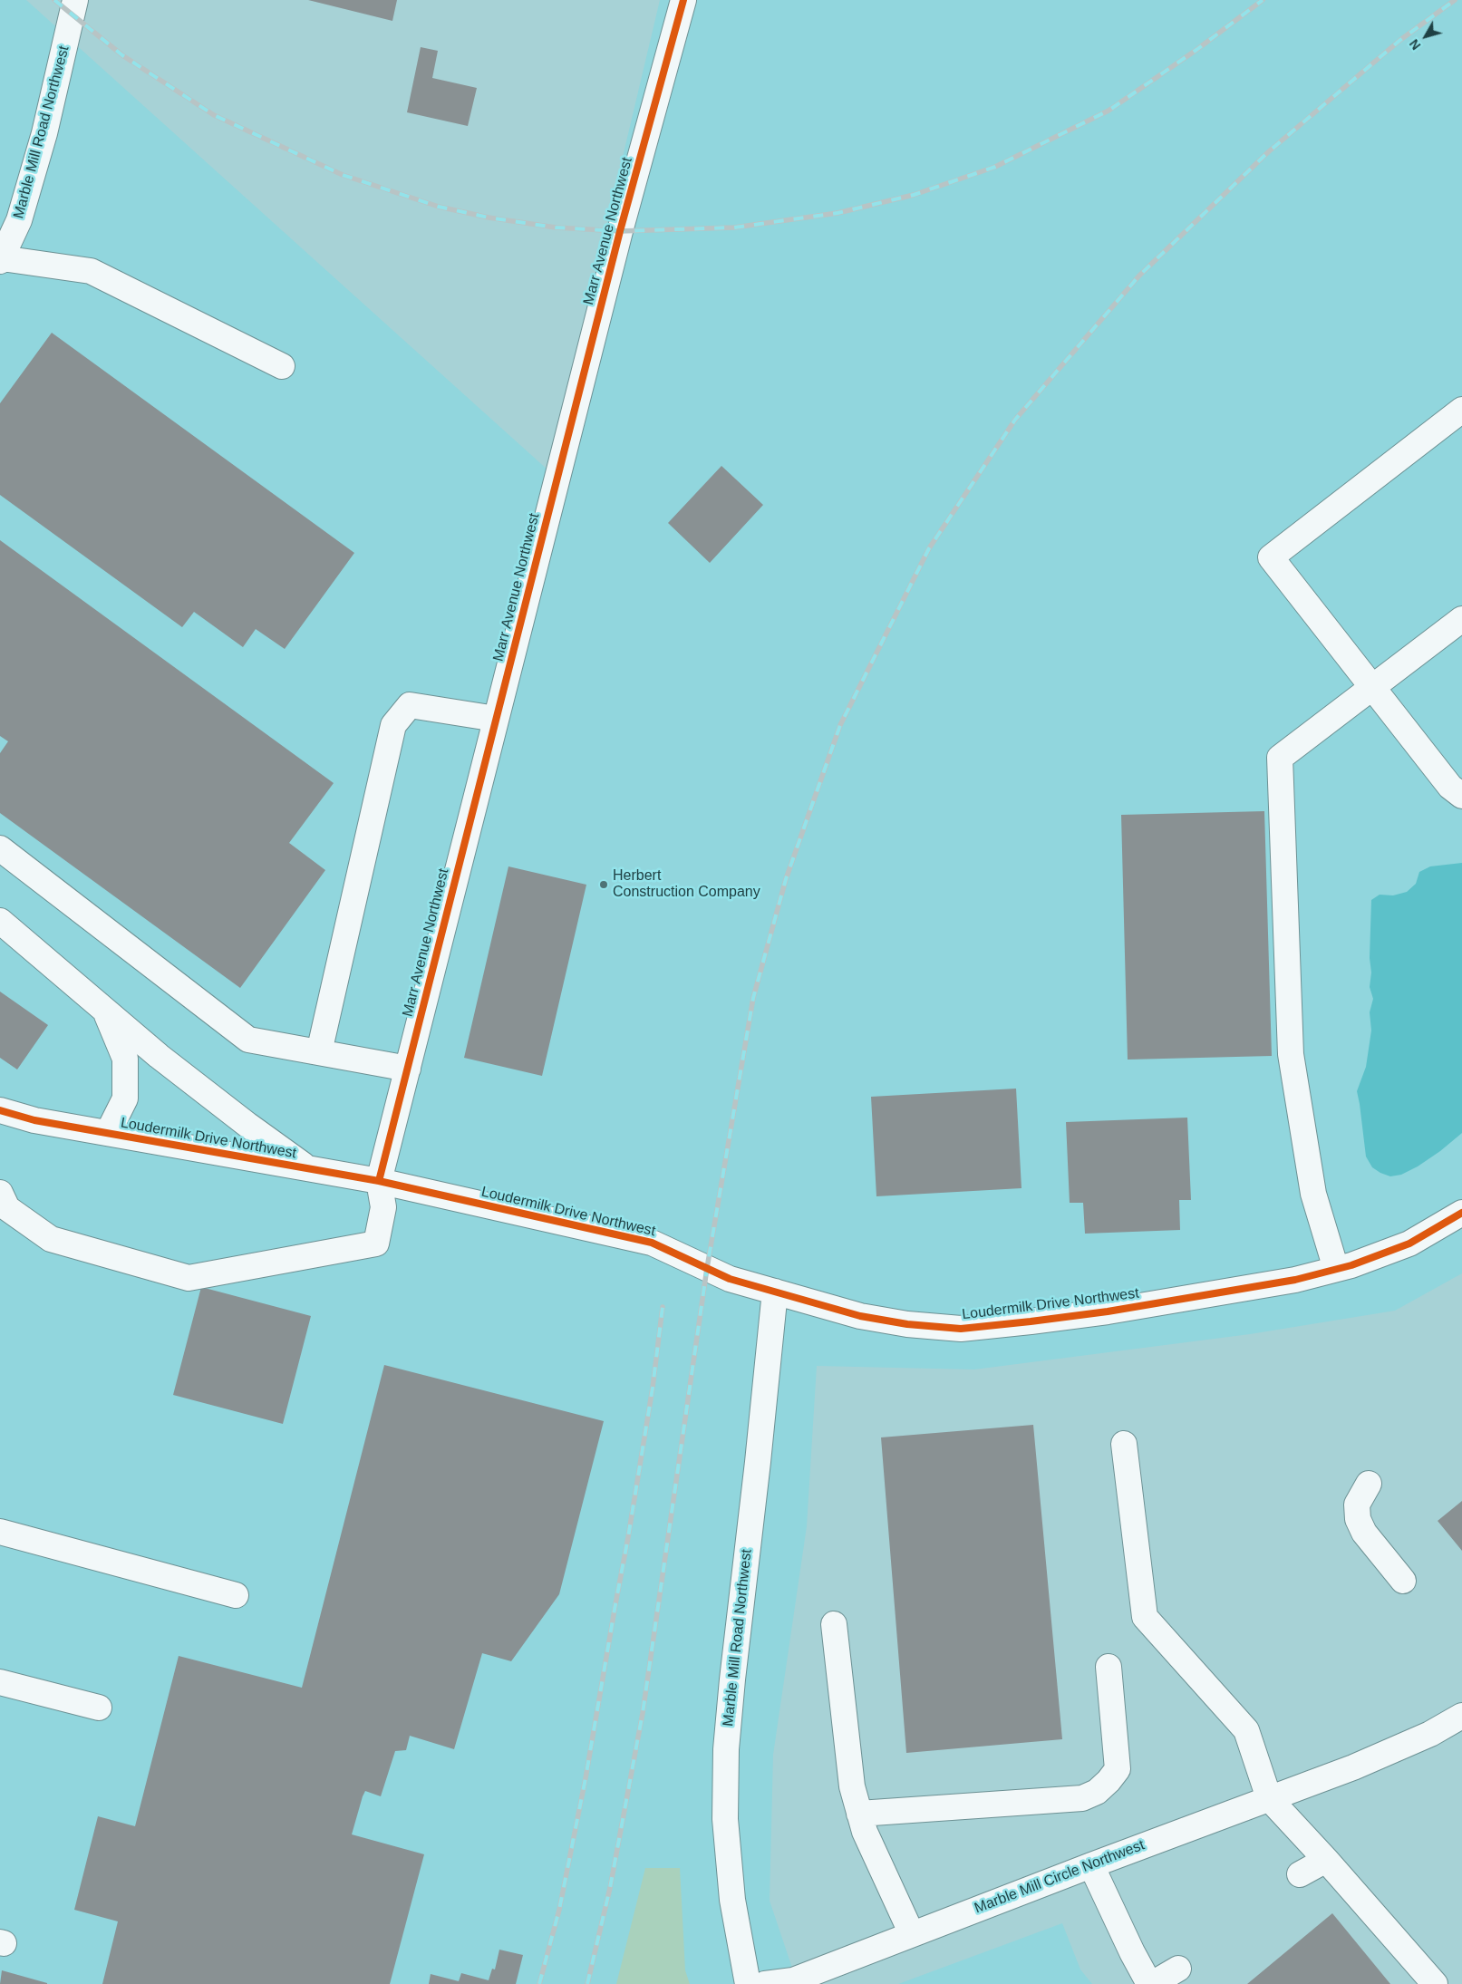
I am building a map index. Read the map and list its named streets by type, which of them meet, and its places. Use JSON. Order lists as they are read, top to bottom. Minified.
{"streets":{"street":["Marble Mill Road Northwest","Marr Avenue Northwest","Loudermilk Drive Northwest","Marble Mill Circle Northwest"]},"crossings":[["Marble Mill Road Northwest","Loudermilk Drive Northwest"],["Marr Avenue Northwest","Loudermilk Drive Northwest"]],"places":["Herbert Construction Company"],"north":"bottom left"}
